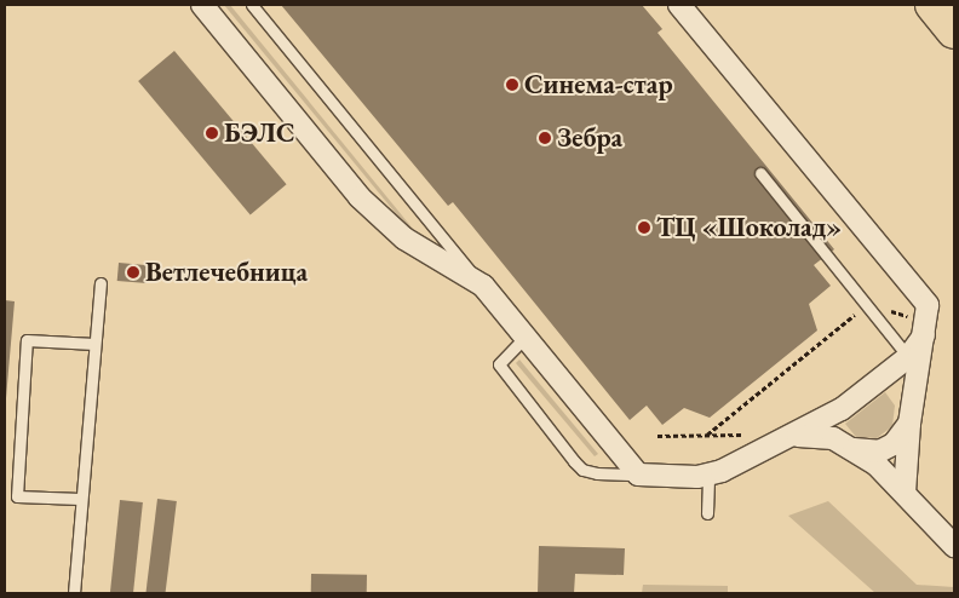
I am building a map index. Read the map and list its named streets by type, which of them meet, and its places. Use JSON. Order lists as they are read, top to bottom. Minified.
{"places":["Синема-стар","БЭЛС","Зебра","ТЦ «Шоколад»","Ветлечебница"]}
